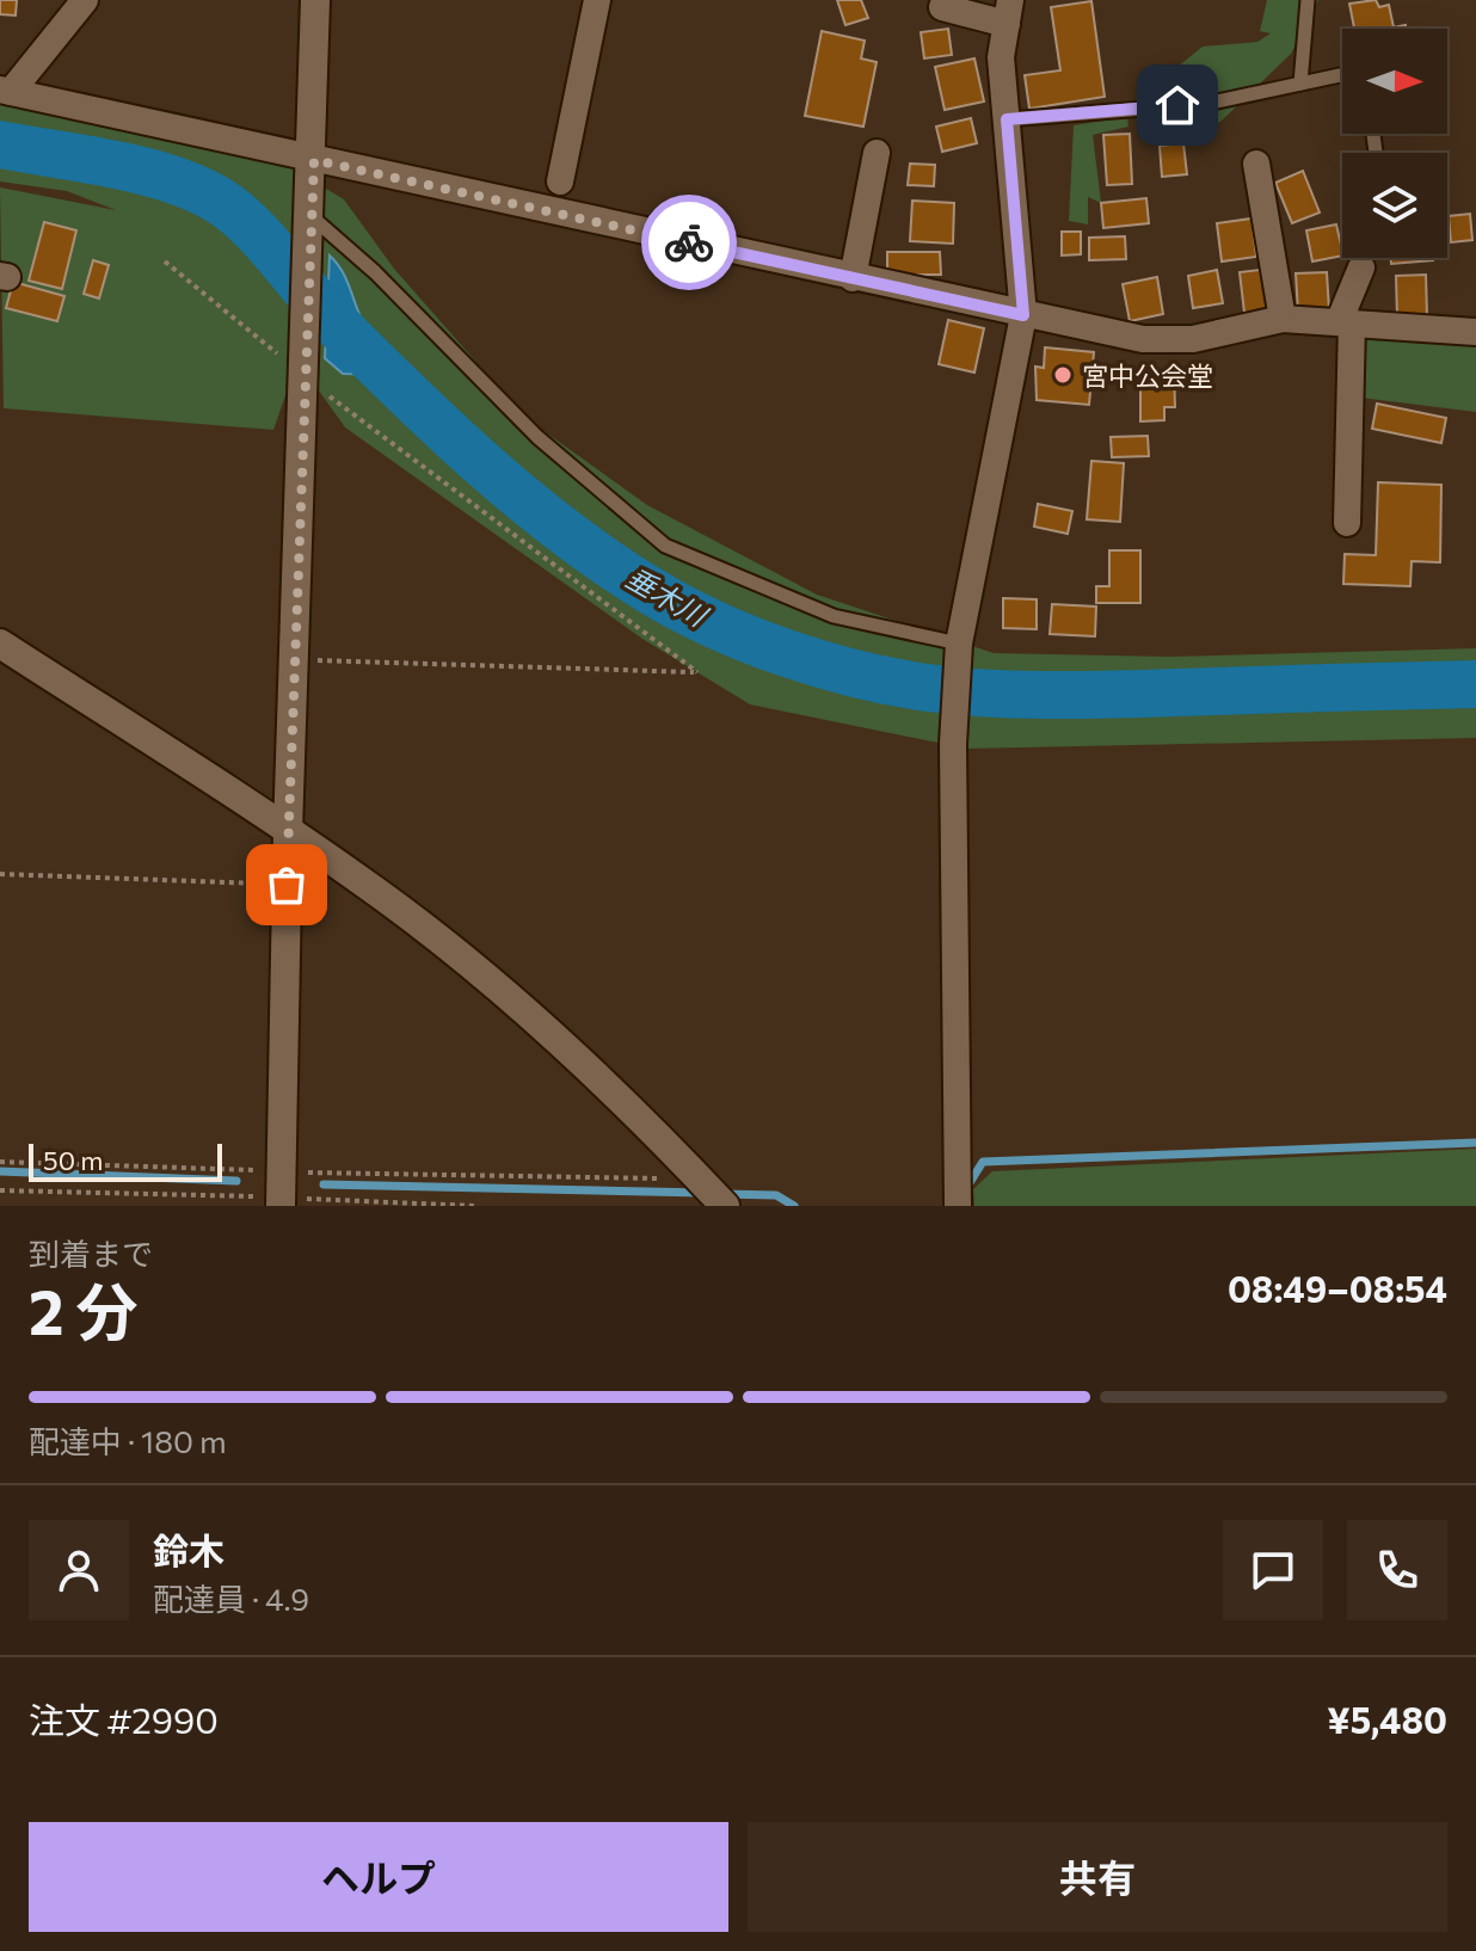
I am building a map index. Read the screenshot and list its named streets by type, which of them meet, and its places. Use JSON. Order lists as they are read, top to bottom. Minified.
{"water":["垂木川"],"places":["宮中公会堂"],"scale_bar":"50 m","north":"right","page":{"scale":"50 m","heading":["2 分","到着まで","08:49–08:54"],"panel":["鈴木","配達員 · 4.9","注文 #2990","¥5,480"],"bar":"配達中 · 180 m","buttons":["ヘルプ","共有"]}}
